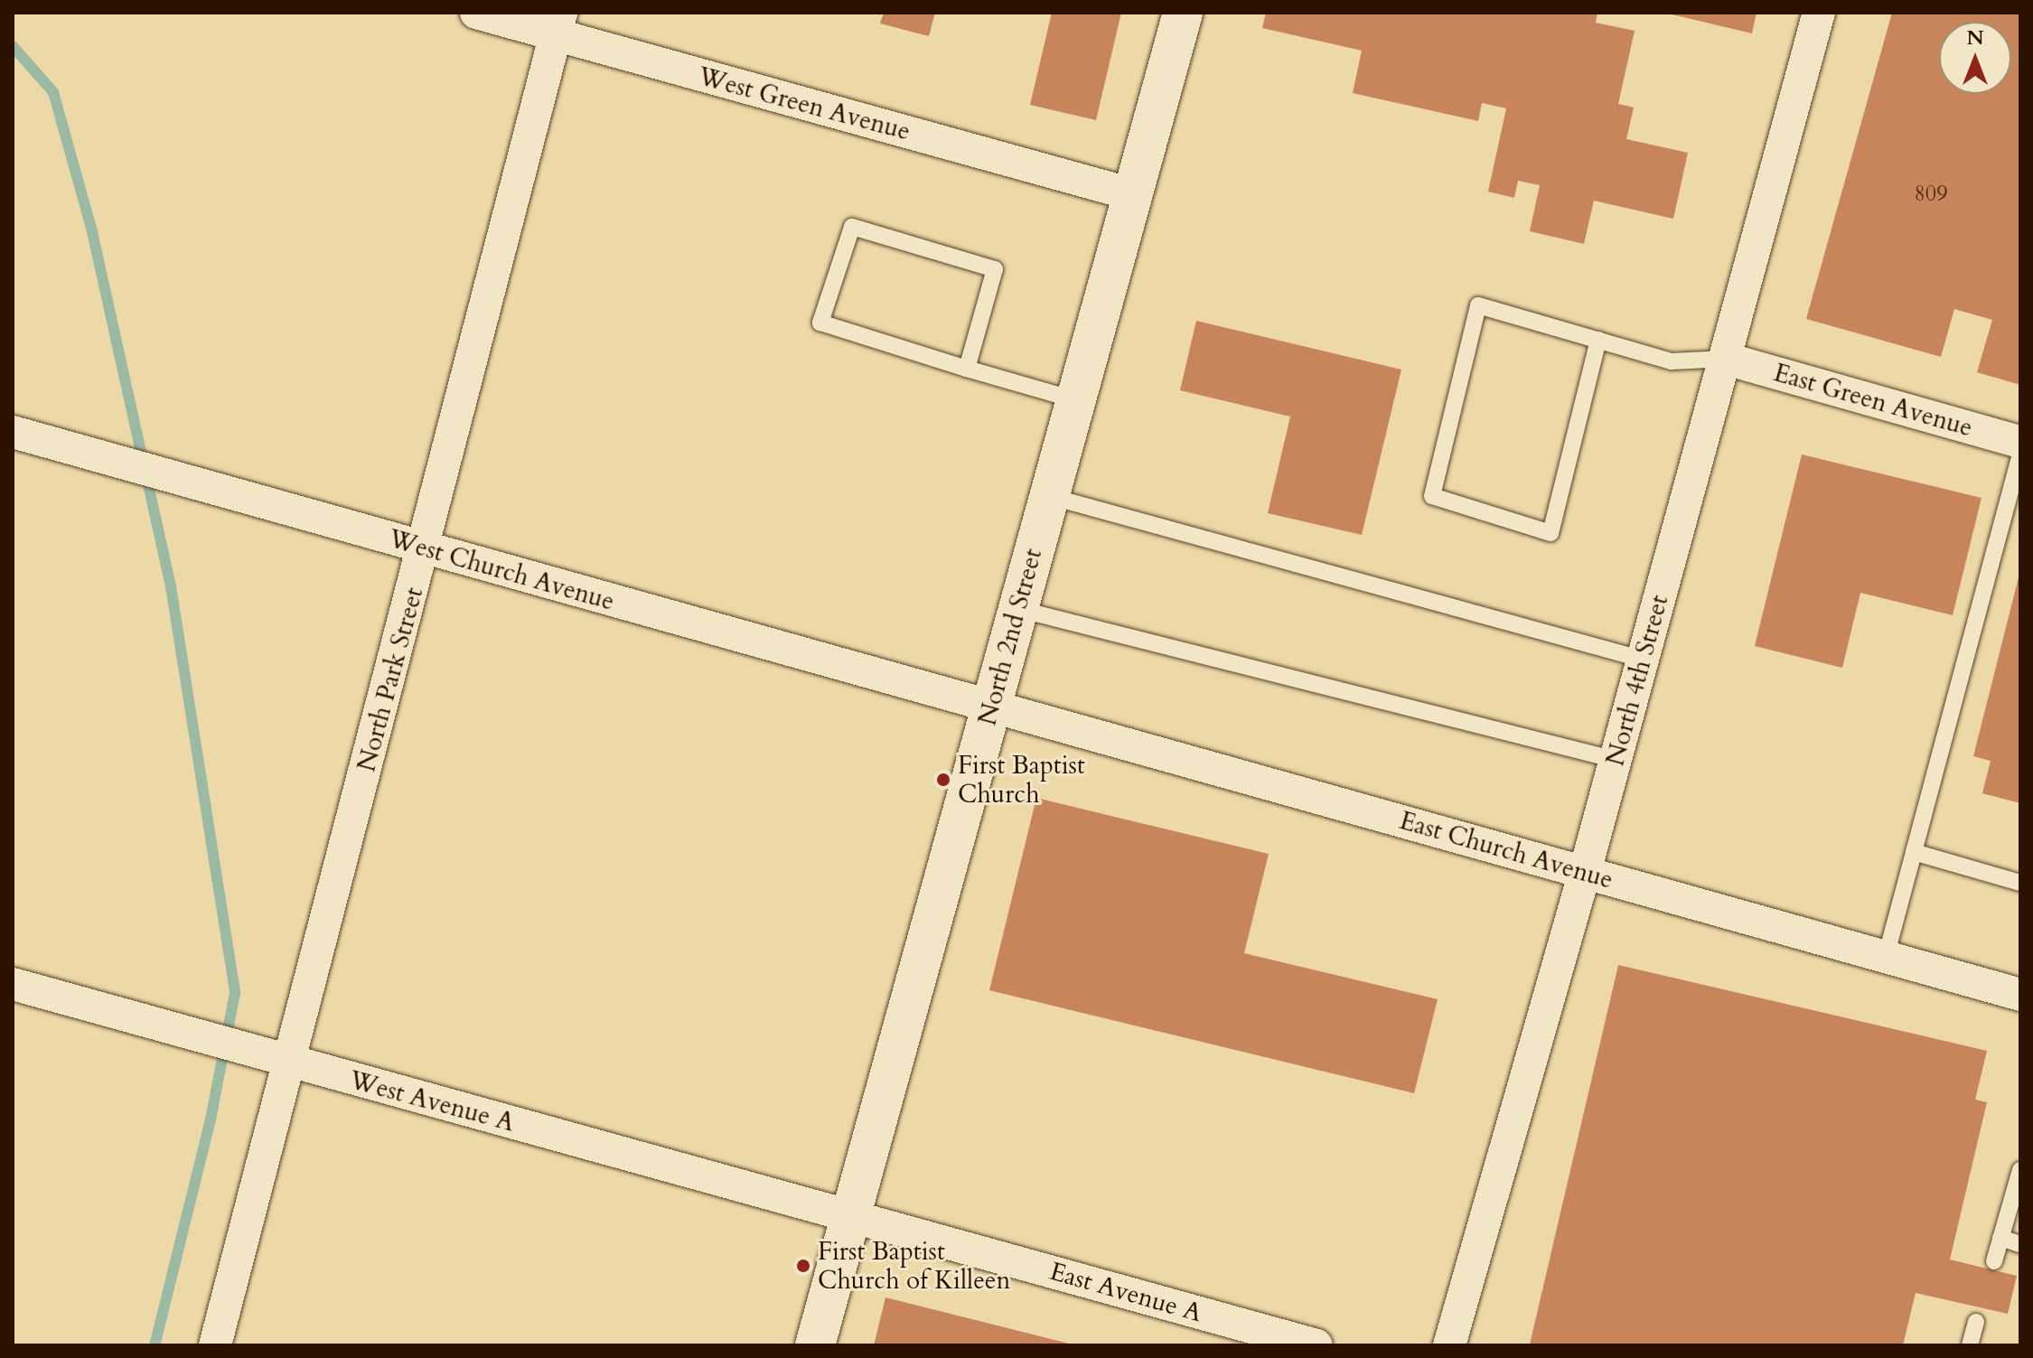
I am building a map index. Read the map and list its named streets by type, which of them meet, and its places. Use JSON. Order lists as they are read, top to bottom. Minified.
{"streets":{"street":["West Green Avenue","East Green Avenue","West Church Avenue","North 2nd Street","North Park Street","North 4th Street","East Church Avenue","West Avenue A","East Avenue A"]},"crossings":[["West Green Avenue","North 2nd Street"],["West Green Avenue","North Park Street"],["East Green Avenue","North 4th Street"],["West Church Avenue","North 2nd Street"],["West Church Avenue","North Park Street"],["West Church Avenue","East Church Avenue"],["North 2nd Street","East Church Avenue"],["North 2nd Street","West Avenue A"],["North 2nd Street","East Avenue A"],["North Park Street","West Avenue A"],["North 4th Street","East Church Avenue"],["West Avenue A","East Avenue A"]],"places":["First Baptist Church","First Baptist Church of Killeen"],"house_numbers":["809"],"north":"top"}
